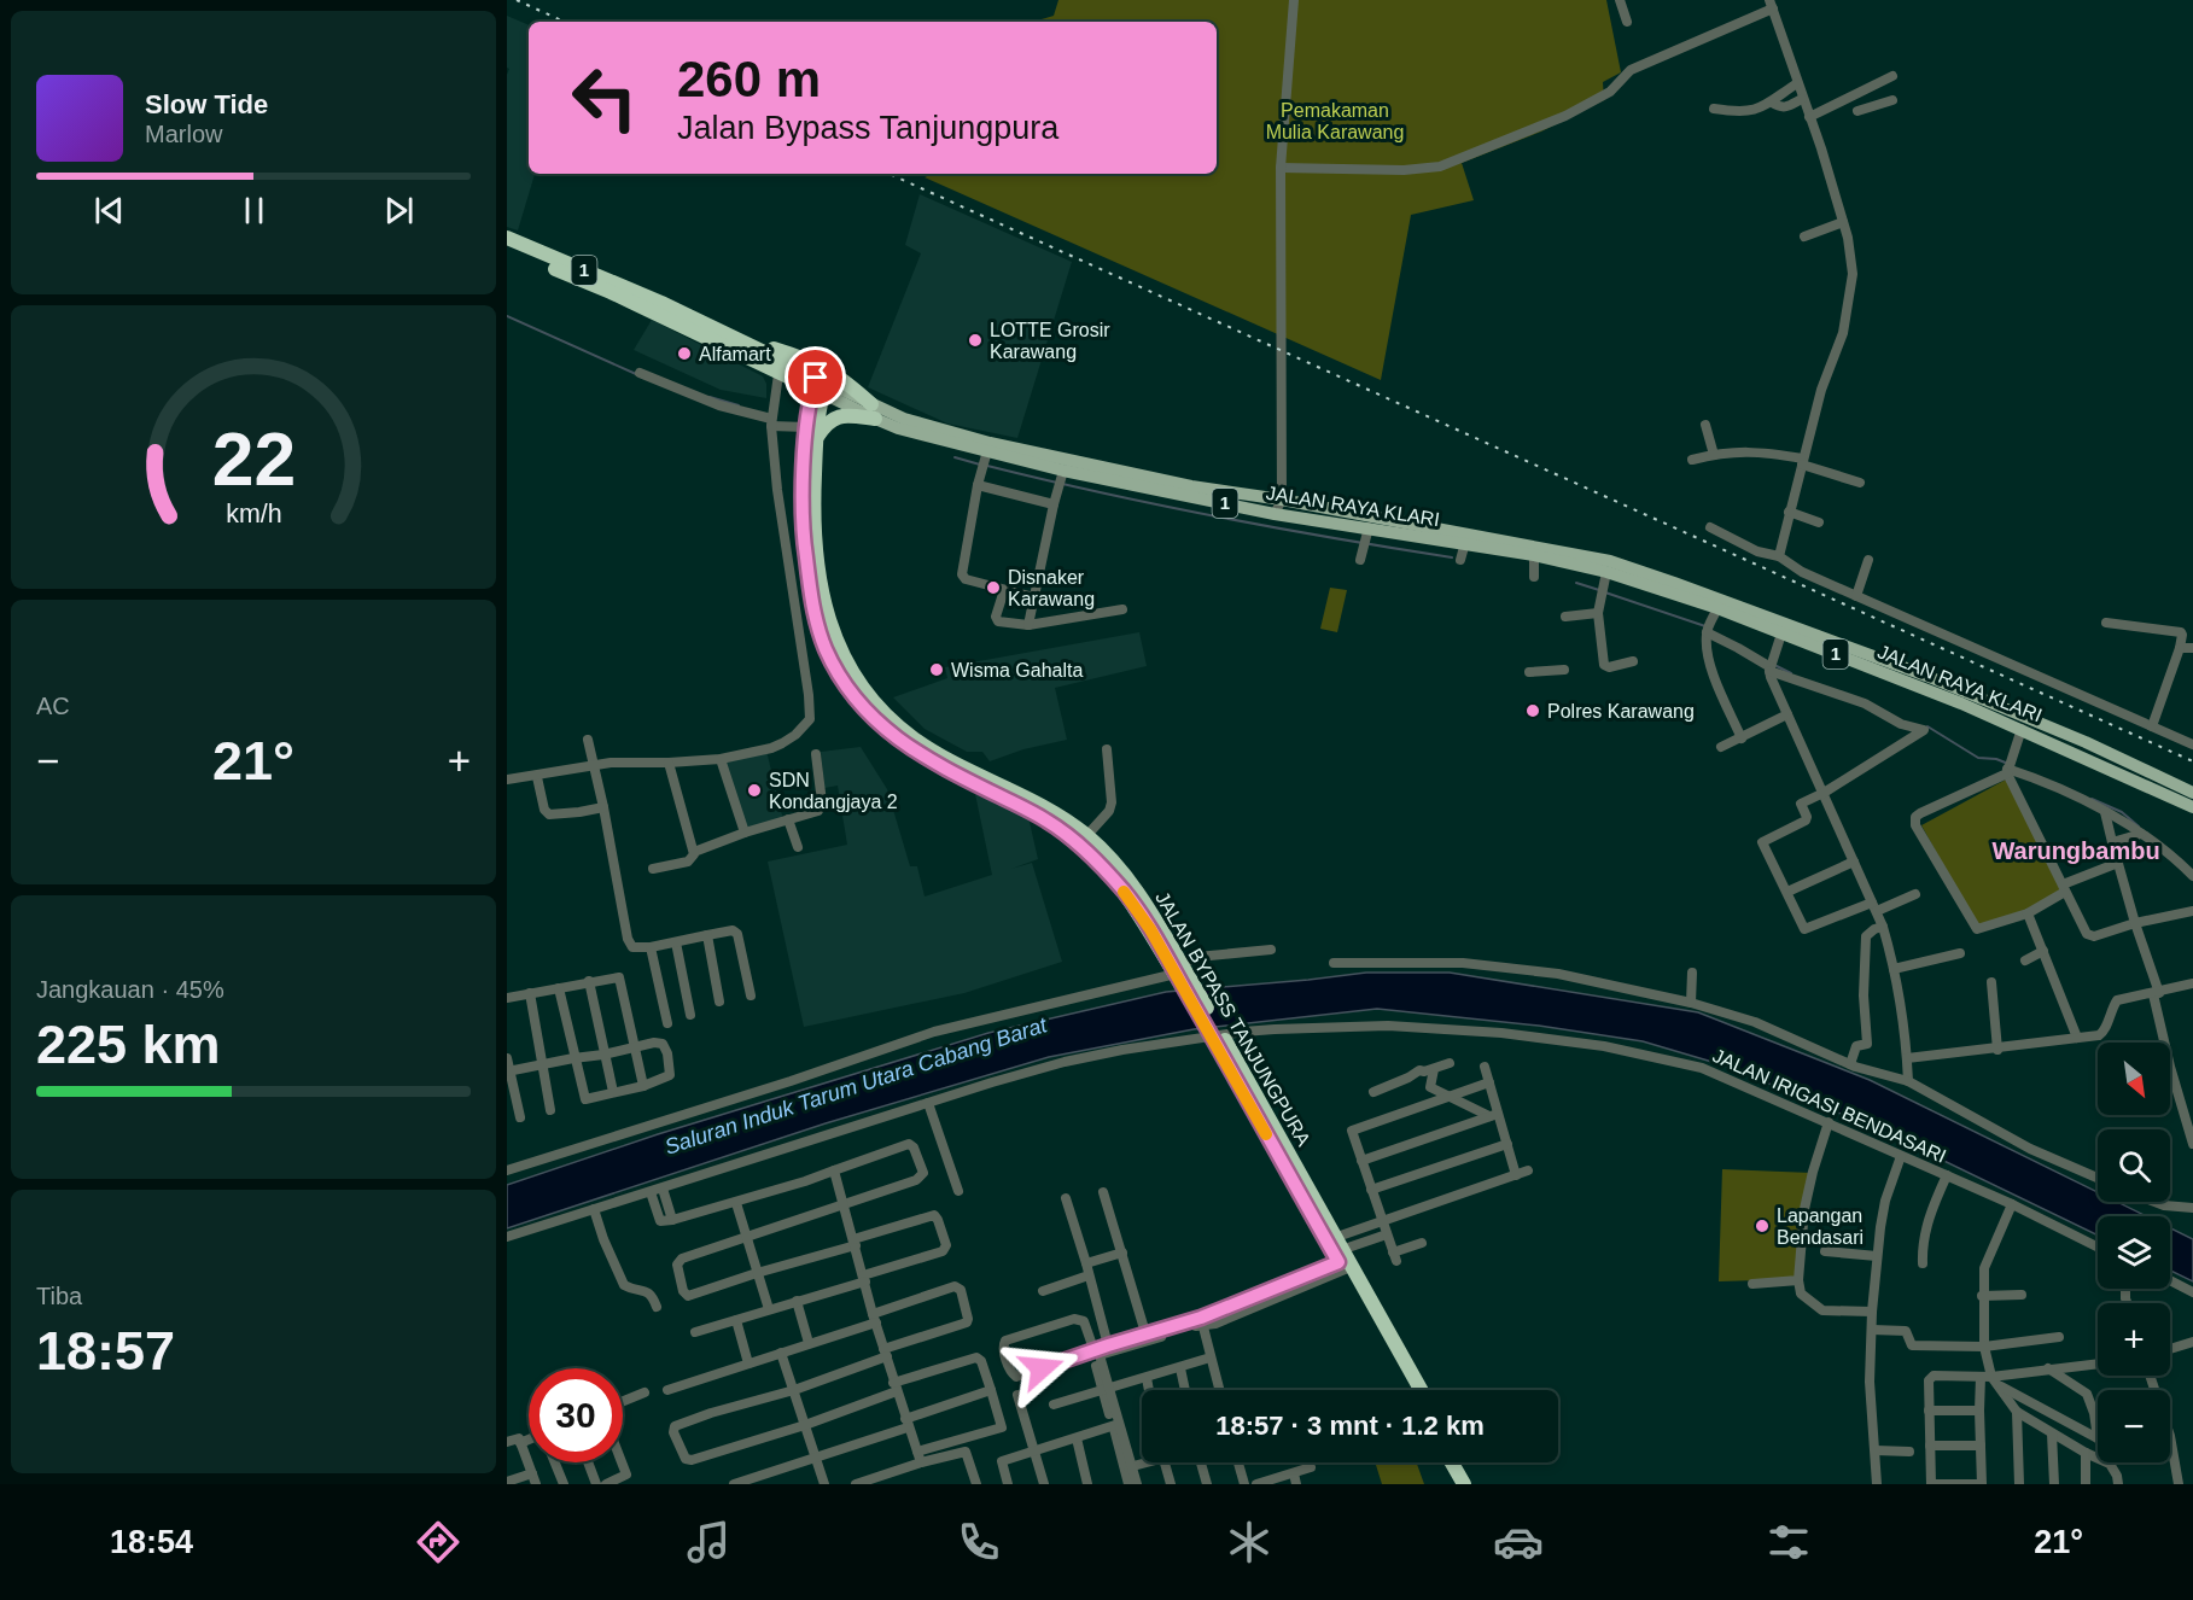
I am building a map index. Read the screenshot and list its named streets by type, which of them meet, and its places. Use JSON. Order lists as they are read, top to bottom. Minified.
{"streets":{"highway":["1","JALAN RAYA KLARI","JALAN BYPASS TANJUNGPURA"],"street":["JALAN IRIGASI BENDASARI"]},"crossings":[["JALAN RAYA KLARI","JALAN BYPASS TANJUNGPURA"]],"districts":["Warungbambu"],"water":["Saluran Induk Tarum Utara Cabang Barat"],"parks":["Pemakaman Mulia Karawang"],"places":["LOTTE Grosir Karawang","Alfamart","Disnaker Karawang","Wisma Gahalta","Polres Karawang","SDN Kondangjaya 2","Lapangan Bendasari"],"north":"bottom right","page":{"turn":["260 m","Jalan Bypass Tanjungpura"],"song":["Slow Tide","Marlow"],"tile":["AC",["Jangkauan · 45%","225 km"],["Tiba","18:57"]],"heat":["−","21°","+"],"map_buttons":["+","−"],"limit":"30","trip":"18:57 · 3 mnt · 1.2 km","tabs":["18:54","21°"],"gauge":["22","km/h"]}}
